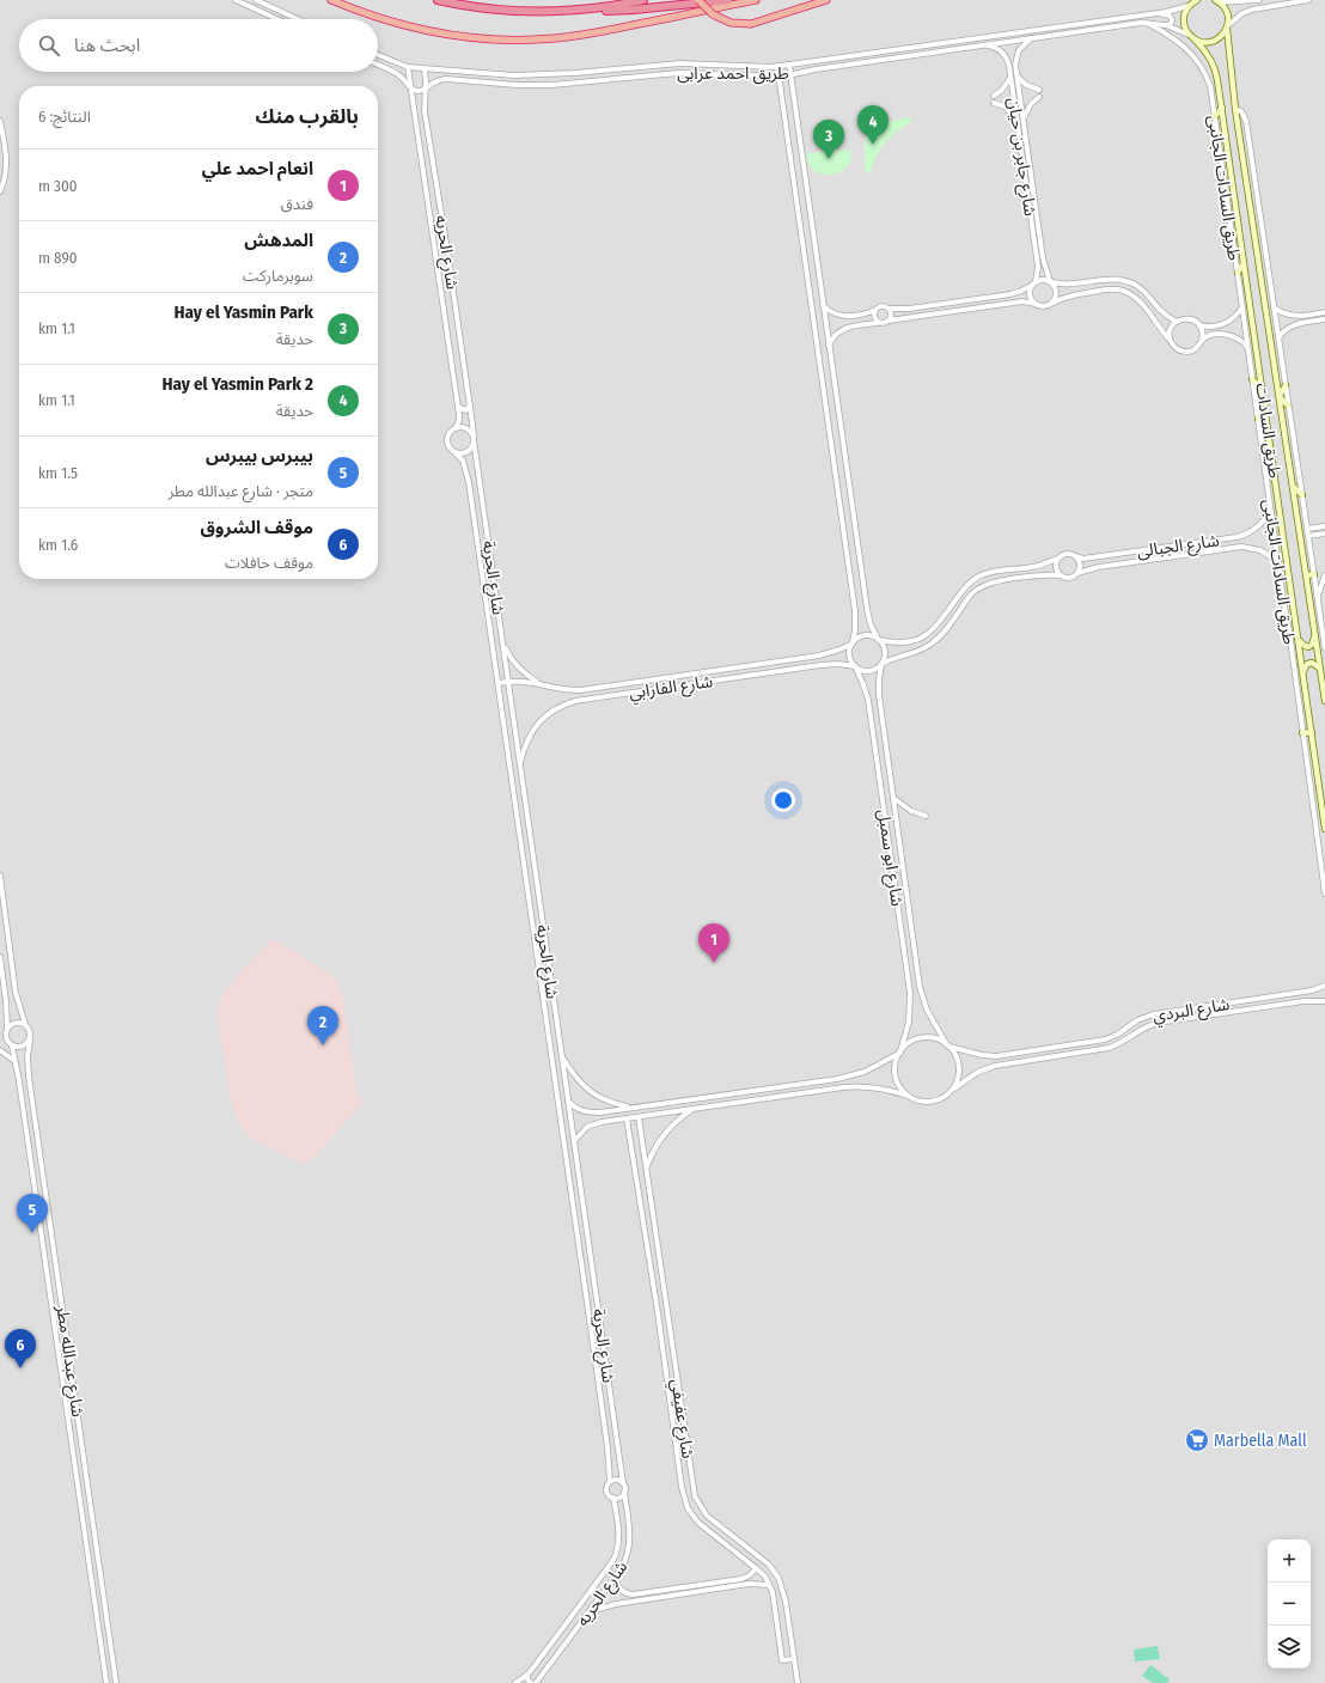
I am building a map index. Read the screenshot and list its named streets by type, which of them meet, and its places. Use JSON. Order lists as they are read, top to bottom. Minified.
{"streets":{"main road":["طريق السادات"],"street":["طريق احمد عرابى","شارع جابر بن حيان","طريق السادات الجانبى","شارع الحريه","شارع الجبالى","شارع الحرية","شارع الفارابي","شارع ابو سمبل","شارع البردي","شارع عبدالله مطر","شارع عفيفي"]},"crossings":[["طريق احمد عرابى","شارع جابر بن حيان"],["طريق احمد عرابى","طريق السادات الجانبى"],["طريق احمد عرابى","شارع الحريه"],["طريق احمد عرابى","طريق السادات"],["طريق السادات الجانبى","طريق السادات"],["طريق السادات الجانبى","شارع الجبالى"],["شارع الحريه","شارع الحرية"],["شارع الحرية","شارع الفارابي"],["شارع الفارابي","شارع ابو سمبل"],["شارع ابو سمبل","شارع البردي"]],"places":{"supermarket":["Marbella Mall"]},"page":{"search":"ابحث هنا","heading":["بالقرب منك","النتائج: 6"],"pins":["4","3","1","2","5","6"],"list":[{"mark":"1","name":"انعام احمد علي","note":"فندق","value":"300 m"},{"mark":"2","name":"المدهش","note":"سوبرماركت","value":"890 m"},{"mark":"3","name":"Hay el Yasmin Park","note":"حديقة","value":"1.1 km"},{"mark":"4","name":"Hay el Yasmin Park 2","note":"حديقة","value":"1.1 km"},{"mark":"5","name":"بيبرس بيبرس","note":"متجر · شارع عبدالله مطر","value":"1.5 km"},{"mark":"6","name":"موقف الشروق","note":"موقف حافلات","value":"1.6 km"}],"map_buttons":["+","−"]}}
